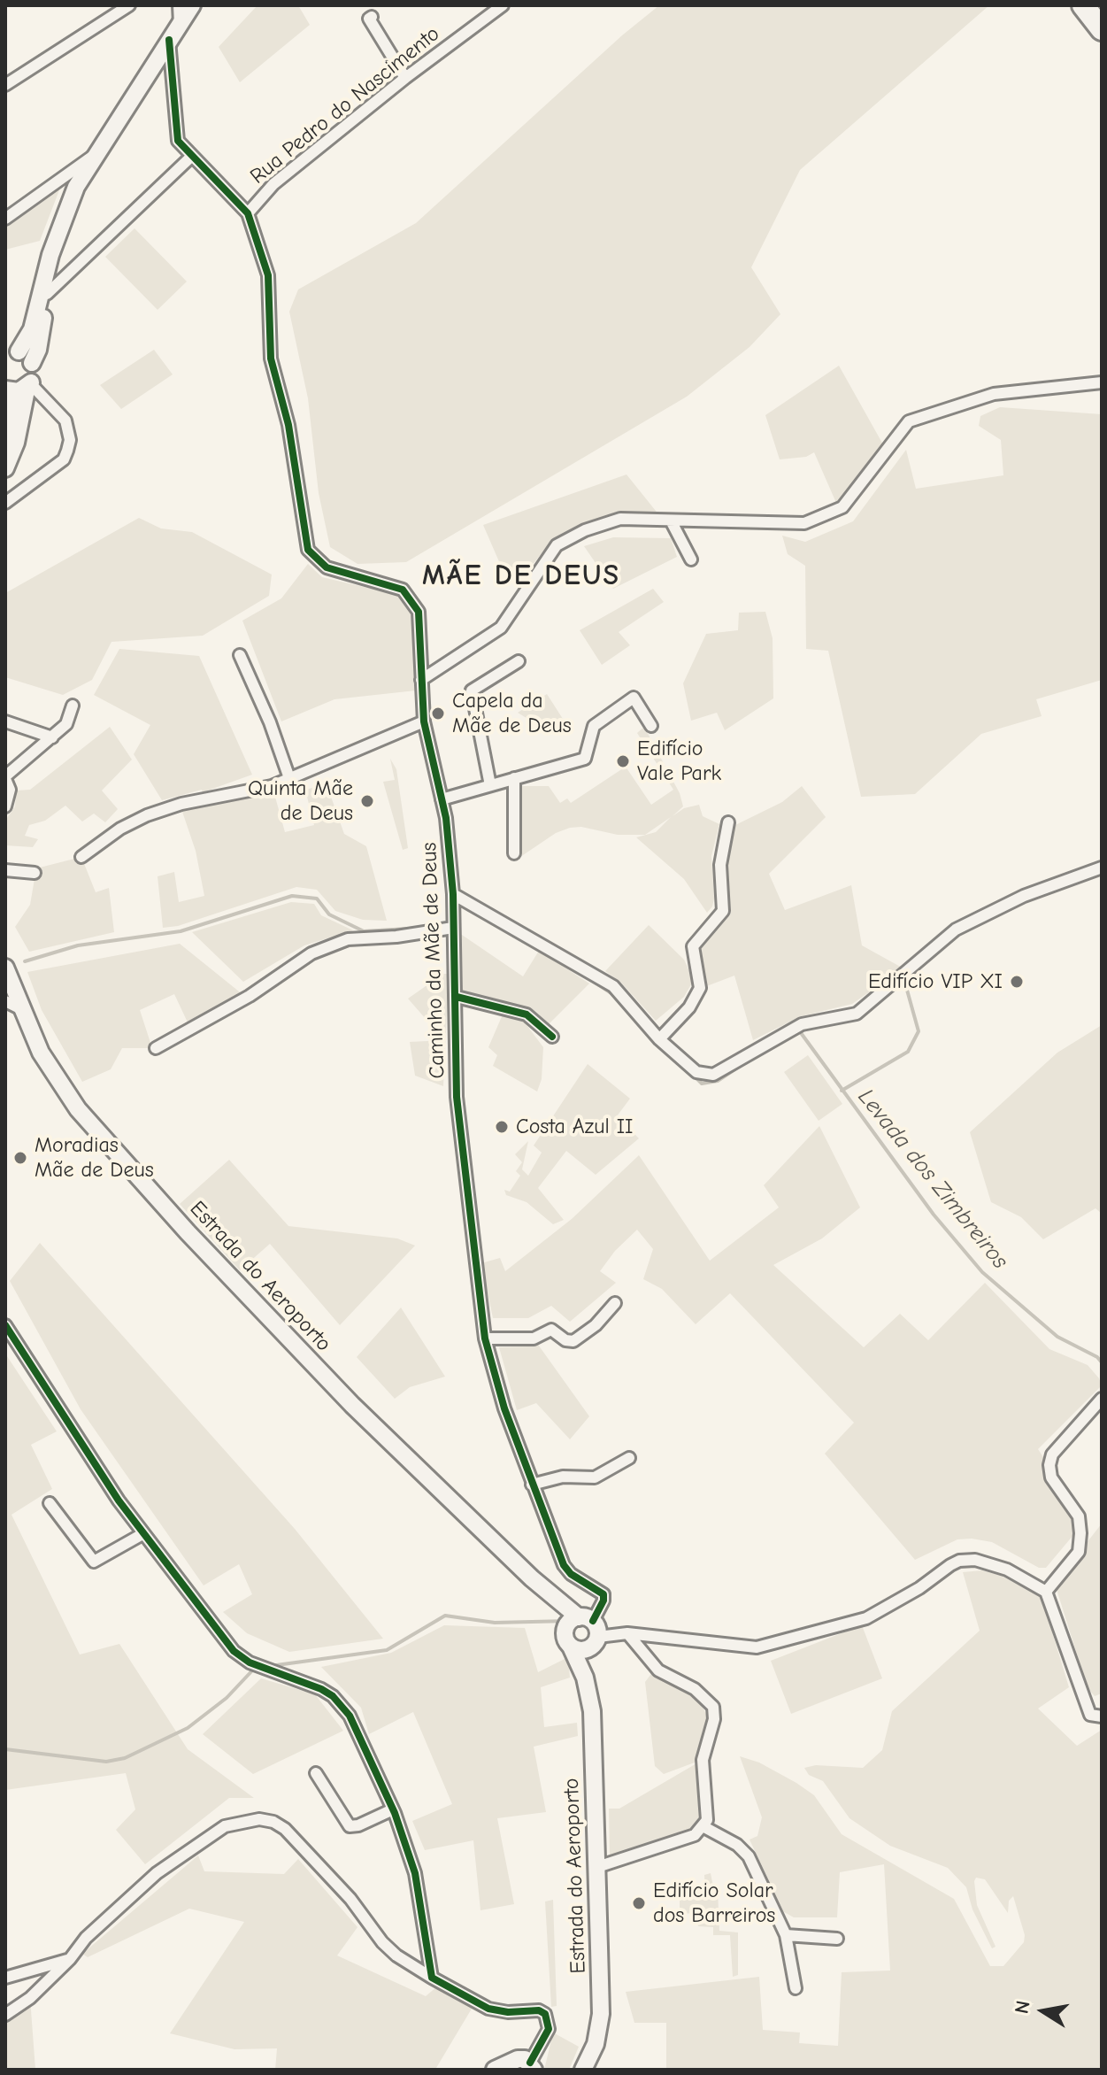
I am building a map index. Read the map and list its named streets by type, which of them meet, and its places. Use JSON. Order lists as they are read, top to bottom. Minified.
{"streets":{"main road":["Estrada do Aeroporto"],"street":["Rua Pedro do Nascimento","Caminho da Mãe de Deus"]},"crossings":[["Rua Pedro do Nascimento","Caminho da Mãe de Deus"],["Caminho da Mãe de Deus","Estrada do Aeroporto"]],"districts":["MÃE DE DEUS"],"water":["Levada dos Zimbreiros"],"places":["Capela da Mãe de Deus","Edifício Vale Park","Quinta Mãe de Deus","Edifício VIP XI","Costa Azul II","Moradias Mãe de Deus","Edifício Solar dos Barreiros"],"north":"left"}
